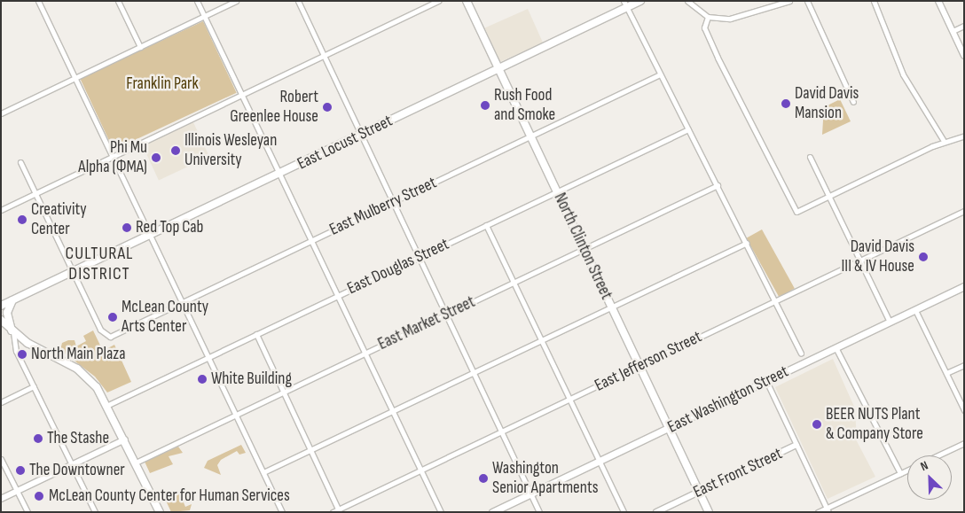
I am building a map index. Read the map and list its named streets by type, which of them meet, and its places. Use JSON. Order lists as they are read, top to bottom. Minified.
{"streets":{"main road":["East Locust Street","North Clinton Street","East Washington Street"],"street":["East Mulberry Street","East Douglas Street","East Market Street","East Jefferson Street","East Front Street"]},"crossings":[["East Locust Street","East Mulberry Street"],["East Locust Street","North Clinton Street"],["East Mulberry Street","North Clinton Street"],["North Clinton Street","East Douglas Street"],["North Clinton Street","East Market Street"],["North Clinton Street","East Jefferson Street"],["North Clinton Street","East Washington Street"],["North Clinton Street","East Front Street"]],"districts":["CULTURAL DISTRICT"],"parks":["Franklin Park"],"places":["David Davis Mansion","Rush Food and Smoke","Robert Greenlee House","Illinois Wesleyan University","Phi Mu Alpha (ΦΜΑ)","Creativity Center","Red Top Cab","David Davis III & IV House","McLean County Arts Center","North Main Plaza","White Building","BEER NUTS Plant & Company Store","The Stashe","The Downtowner","Washington Senior Apartments","McLean County Center for Human Services"],"north":"top left"}
